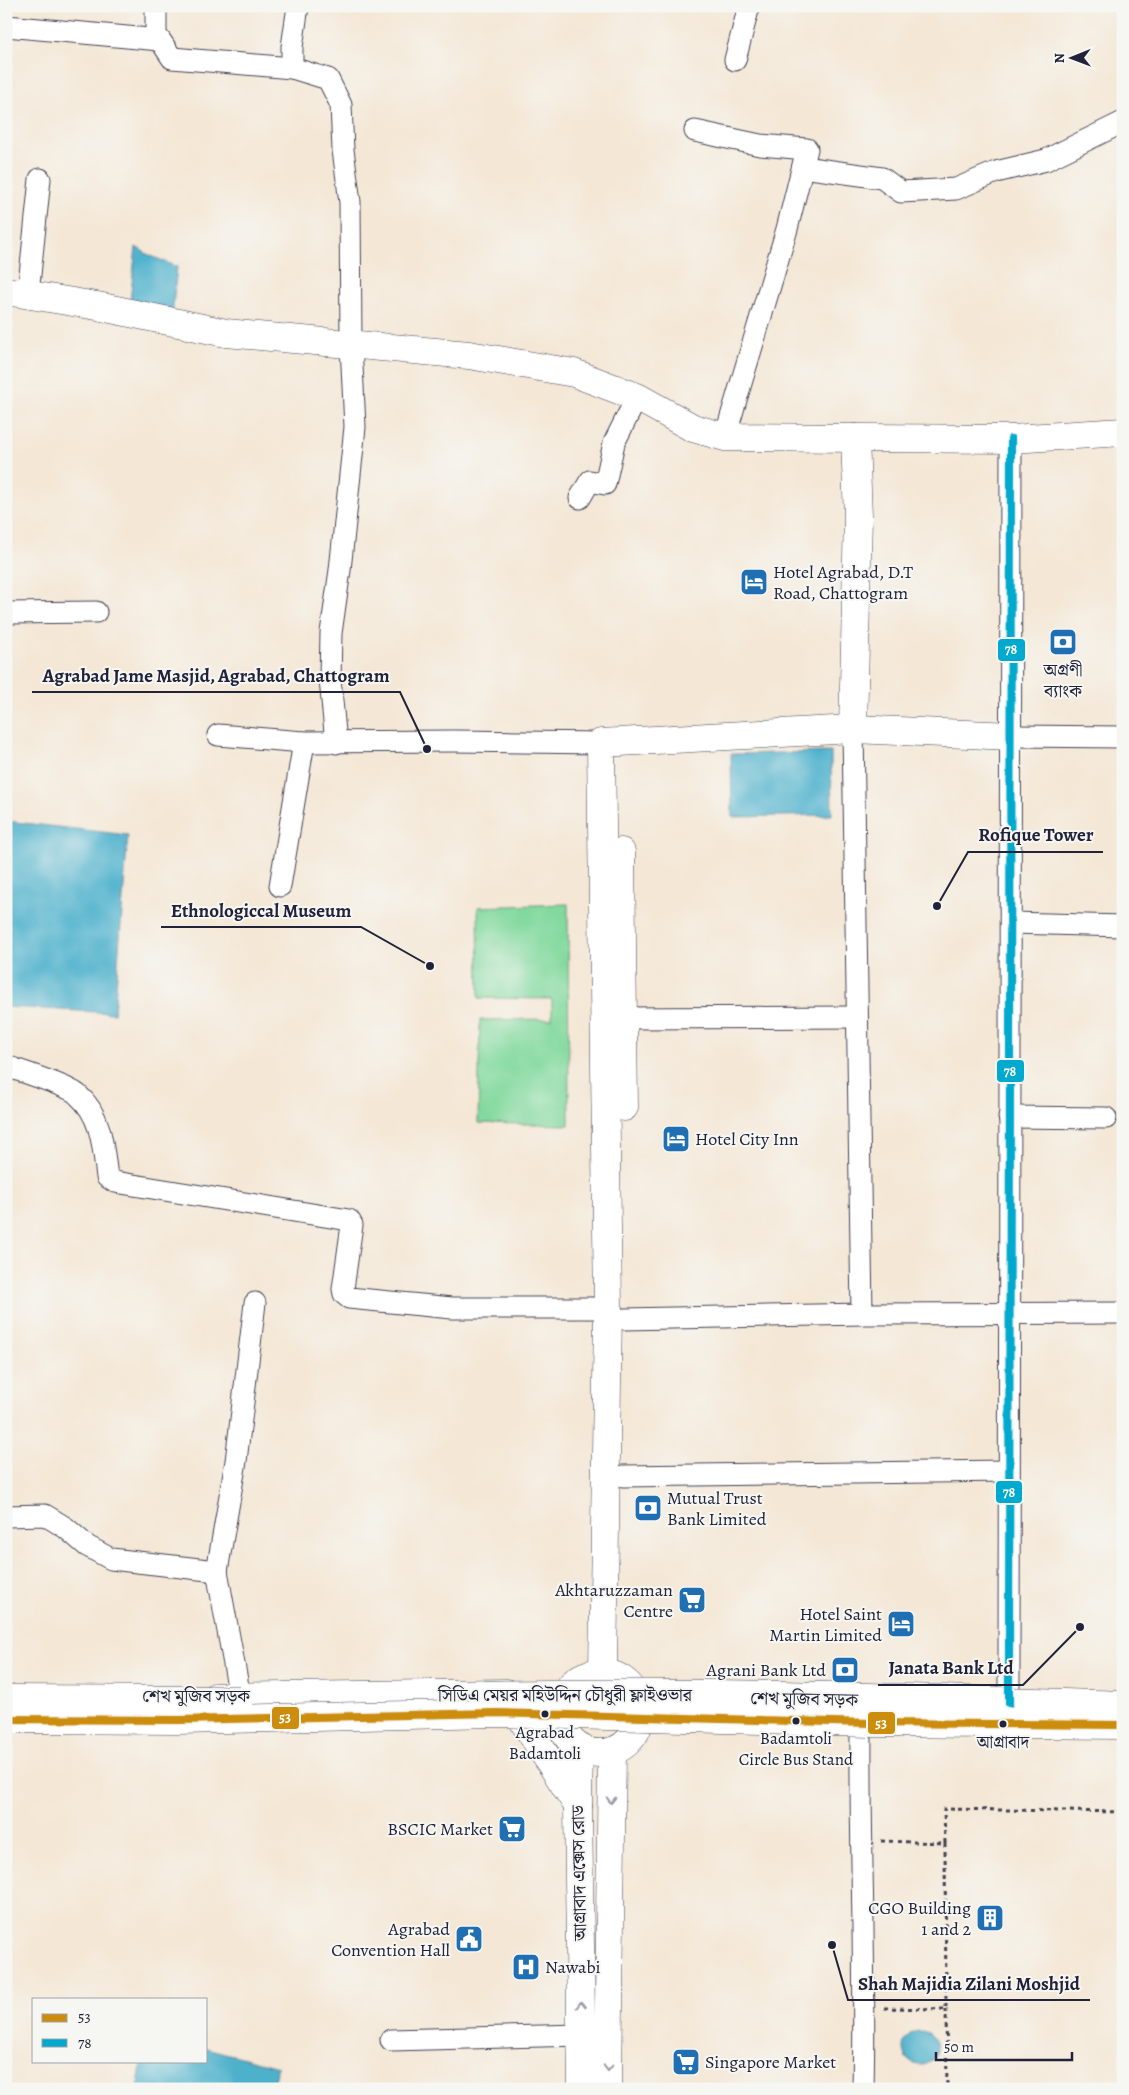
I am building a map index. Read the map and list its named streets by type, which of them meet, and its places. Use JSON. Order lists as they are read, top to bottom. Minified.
{"streets":{"main road":["সিডিএ মেয়র মহিউদ্দিন চৌধুরী ফ্লাইওভার","শেখ মুজিব সড়ক","আগ্রাবাদ এক্সেস রোড"]},"crossings":[["সিডিএ মেয়র মহিউদ্দিন চৌধুরী ফ্লাইওভার","শেখ মুজিব সড়ক"],["শেখ মুজিব সড়ক","আগ্রাবাদ এক্সেস রোড"]],"places":{"hotel":["Hotel Agrabad, D.T Road, Chattogram","Hotel City Inn","Hotel Saint Martin Limited"],"bank":["অগ্রণী ব্যাংক","Mutual Trust Bank Limited","Agrani Bank Ltd"],"other":["Agrabad Jame Masjid, Agrabad, Chattogram","Rofique Tower","Ethnologiccal Museum","Janata Bank Ltd","Agrabad Badamtoli","Badamtoli Circle Bus Stand","আগ্রাবাদ","Shah Majidia Zilani Moshjid"],"supermarket":["Akhtaruzzaman Centre","BSCIC Market","Singapore Market"],"building":["CGO Building 1 and 2"],"public building":["Agrabad Convention Hall"],"hospital":["Nawabi"]},"lines":["transit line 78","transit line 53"],"legend":["53","78"],"scale_bar":"50 m","north":"left"}
